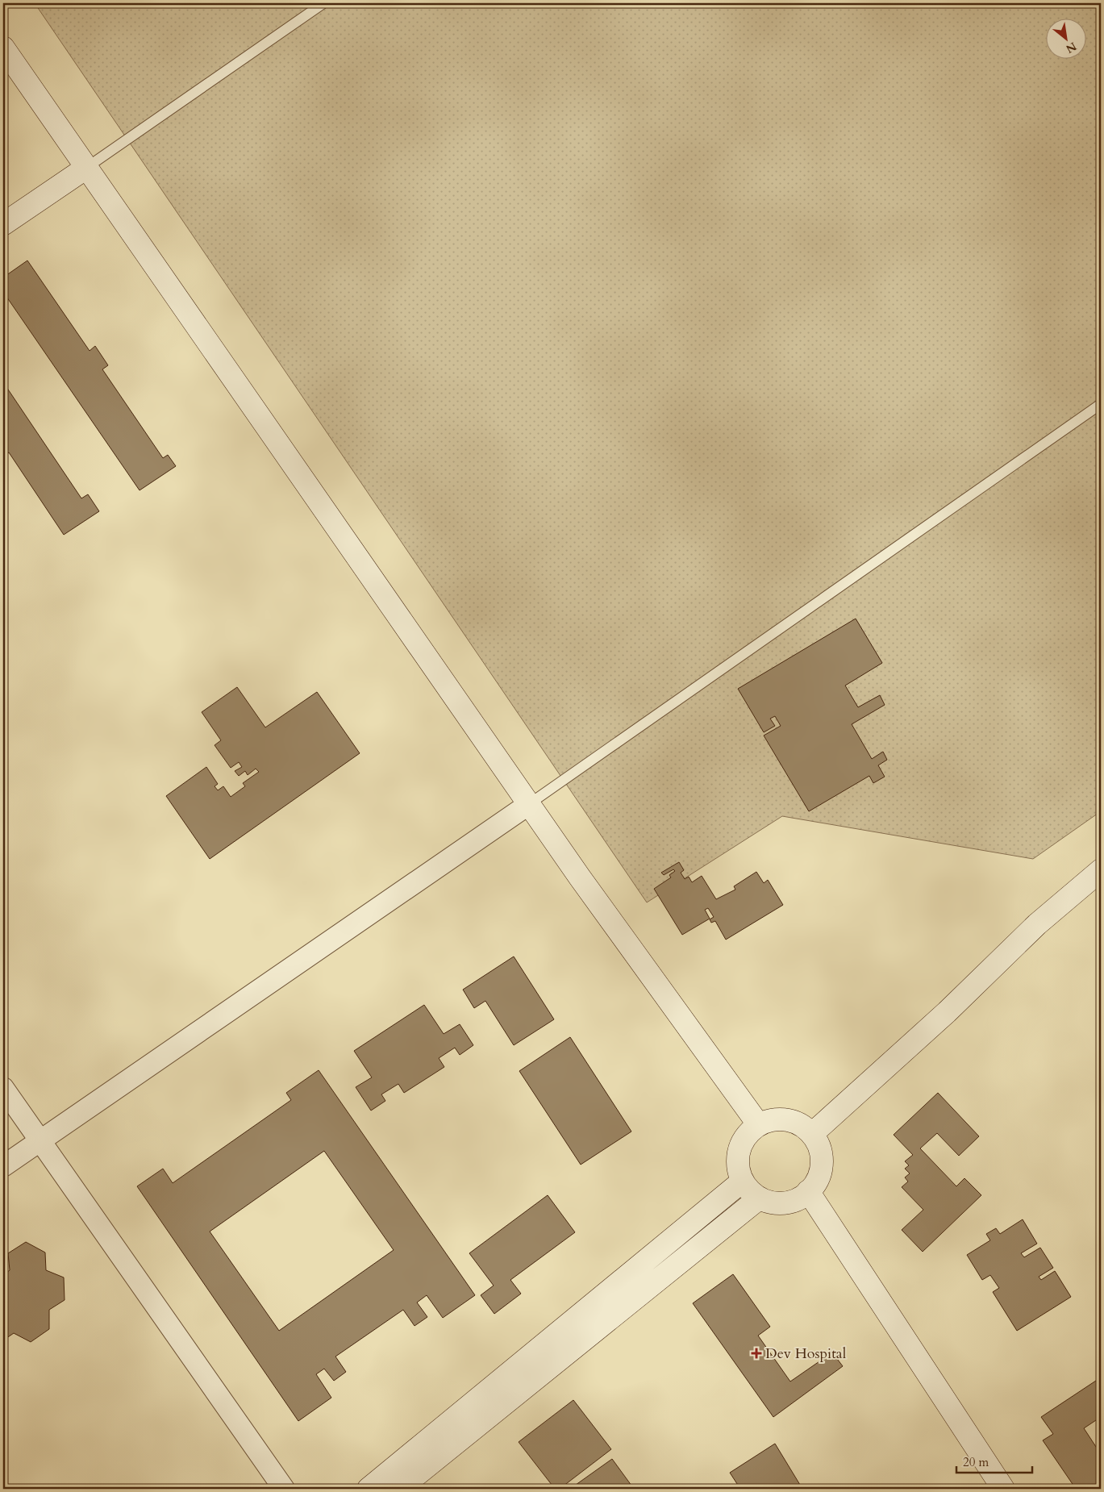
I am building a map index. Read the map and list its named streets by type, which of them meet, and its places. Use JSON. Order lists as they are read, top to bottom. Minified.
{"places":{"health":["Dev Hospital"]},"scale_bar":"20 m","north":"bottom right"}
